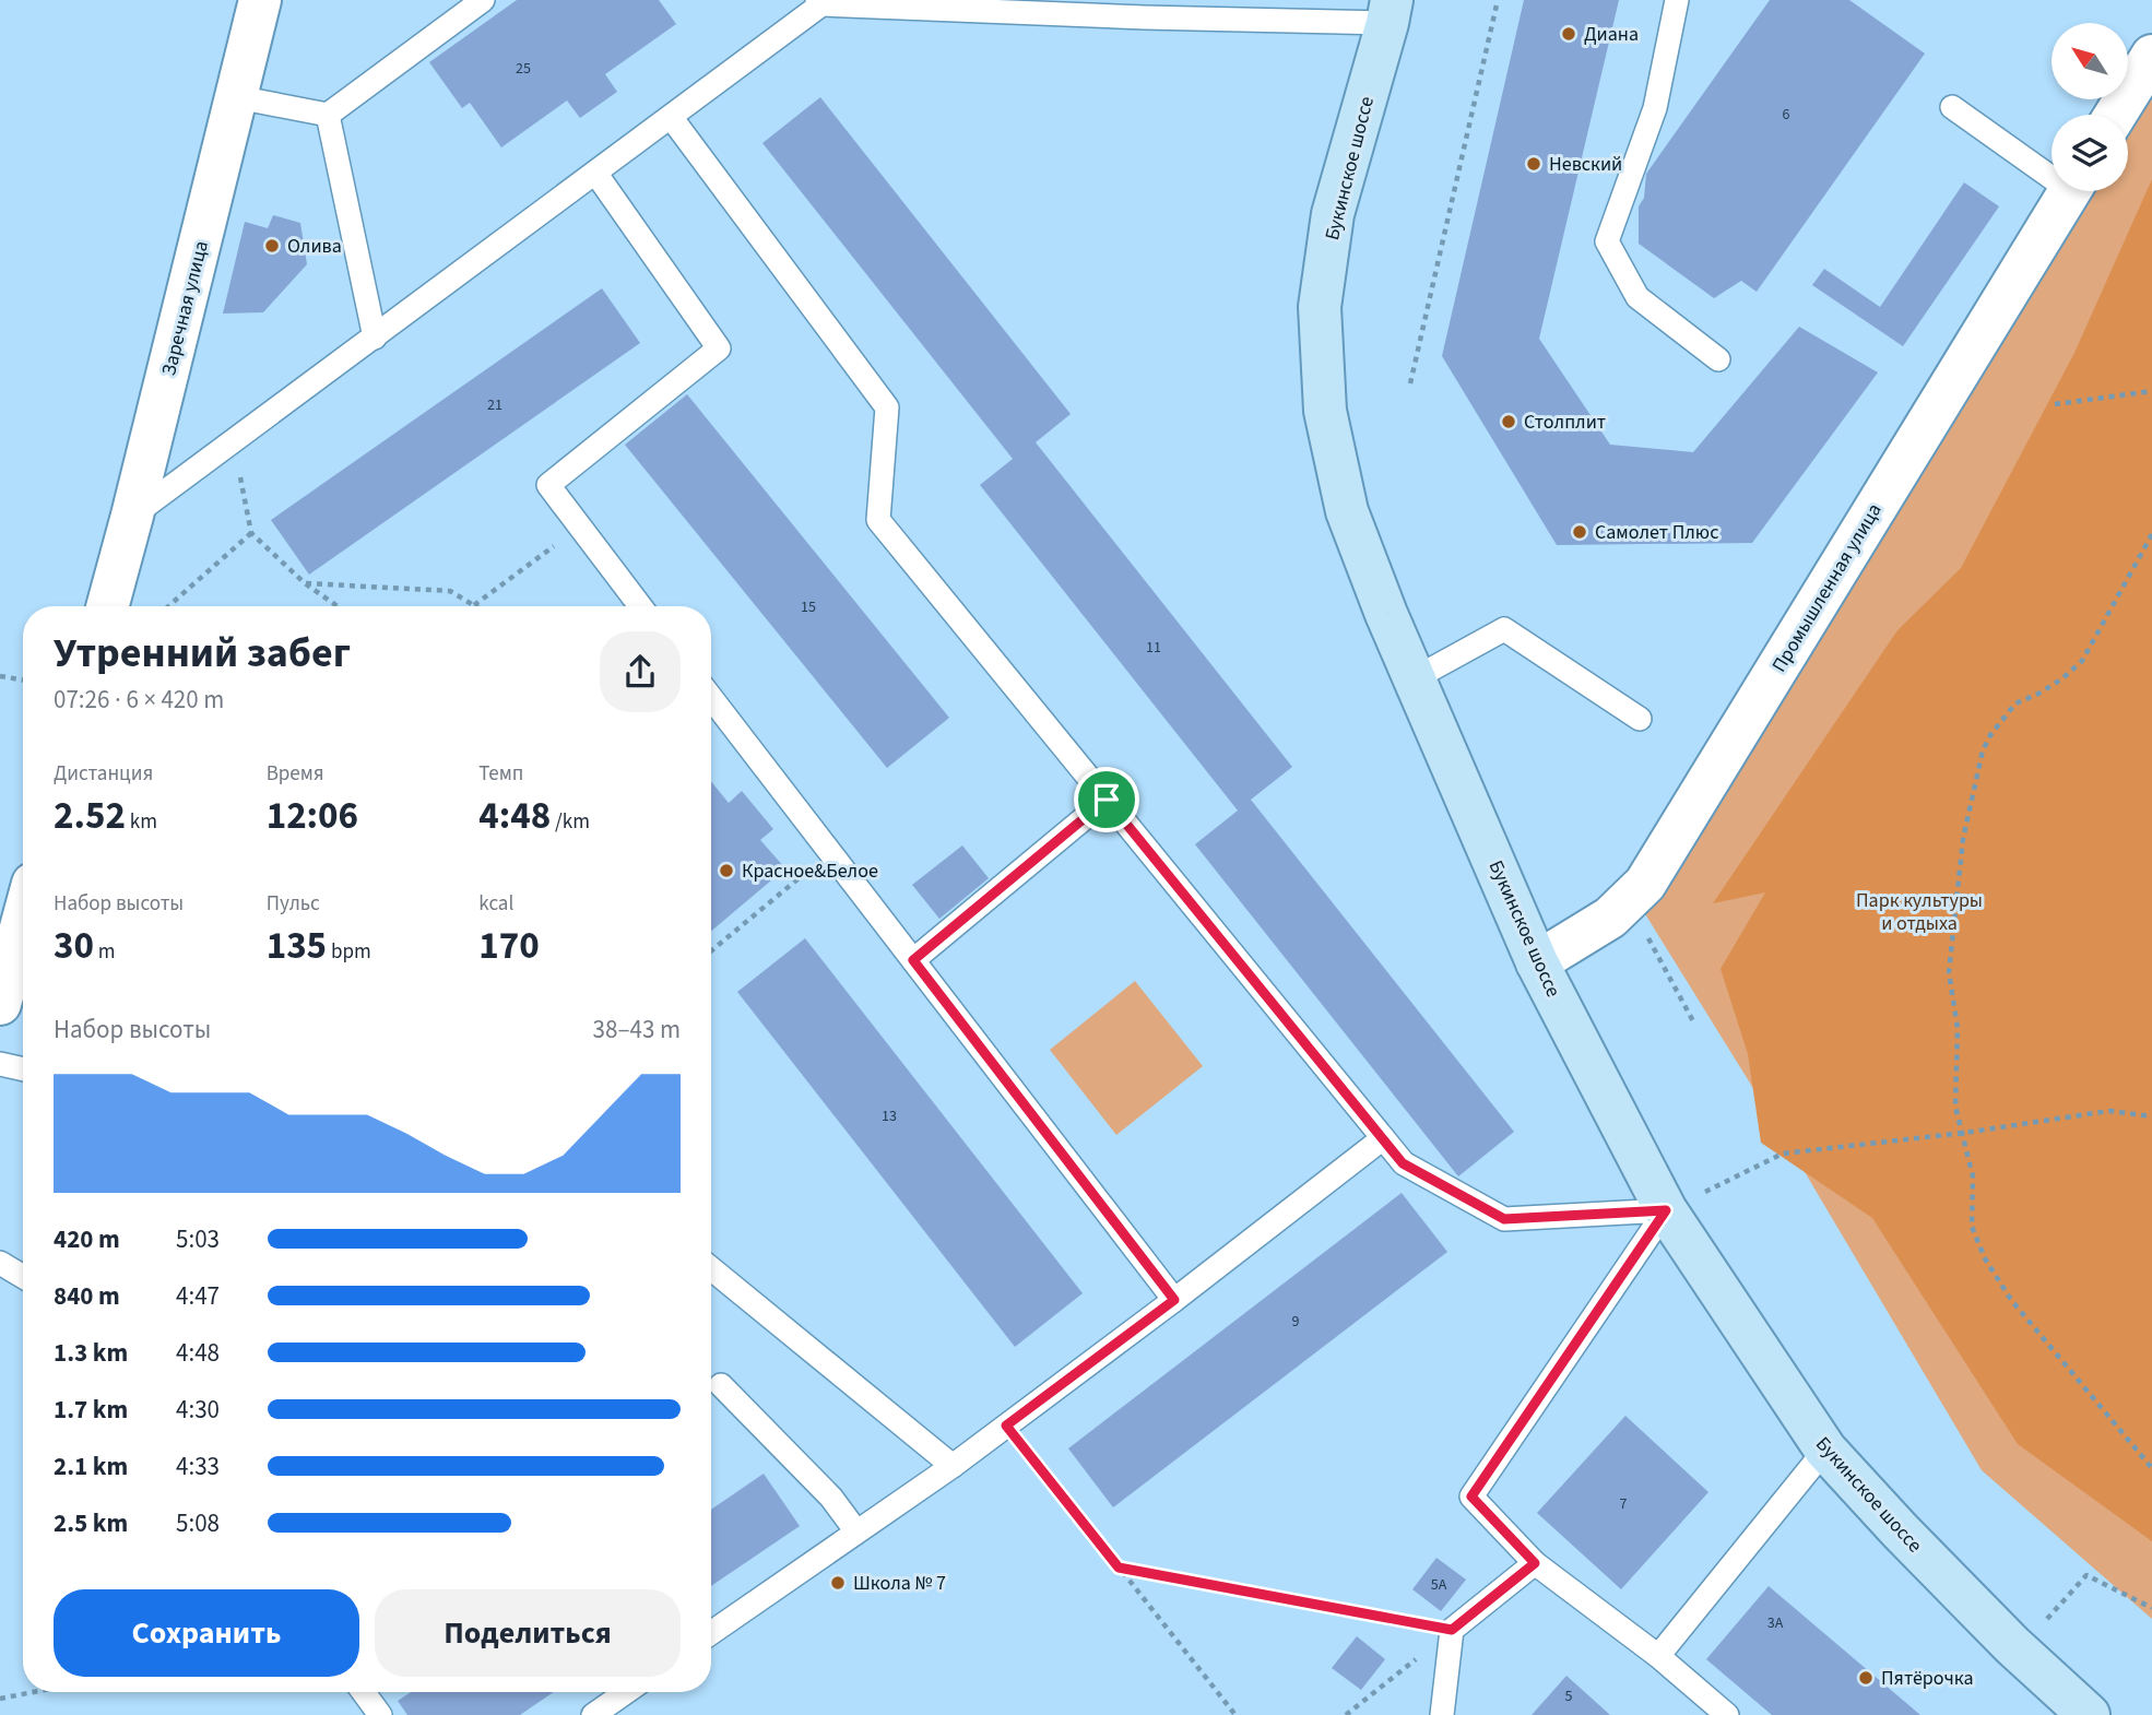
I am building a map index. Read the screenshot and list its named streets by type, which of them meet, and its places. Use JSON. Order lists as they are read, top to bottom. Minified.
{"streets":{"main road":["Букинское шоссе"],"street":["Заречная улица","Промышленная улица"]},"crossings":[["Букинское шоссе","Промышленная улица"]],"parks":["Парк культуры и отдыха"],"places":["Диана","Невский","Олива","Столплит","Самолет Плюс","Красное&Белое","Школа № 7","Пятёрочка"],"house_numbers":["25","6","21","15","11","13","9","7","5А","3А","5"],"north":"top left","page":{"heading":["Утренний забег","07:26 · 6 × 420 m"],"stats":[["Дистанция","2.52 km"],["Время","12:06"],["Темп","4:48 /km"],["Набор высоты","30 m"],["Пульс","135 bpm"],["kcal","170"]],"chart":["Набор высоты","38–43 m"],"list":[{"name":"420 m","note":"5:03"},{"name":"840 m","note":"4:47"},{"name":"1.3 km","note":"4:48"},{"name":"1.7 km","note":"4:30"},{"name":"2.1 km","note":"4:33"},{"name":"2.5 km","note":"5:08"}],"buttons":["Сохранить","Поделиться"]}}
